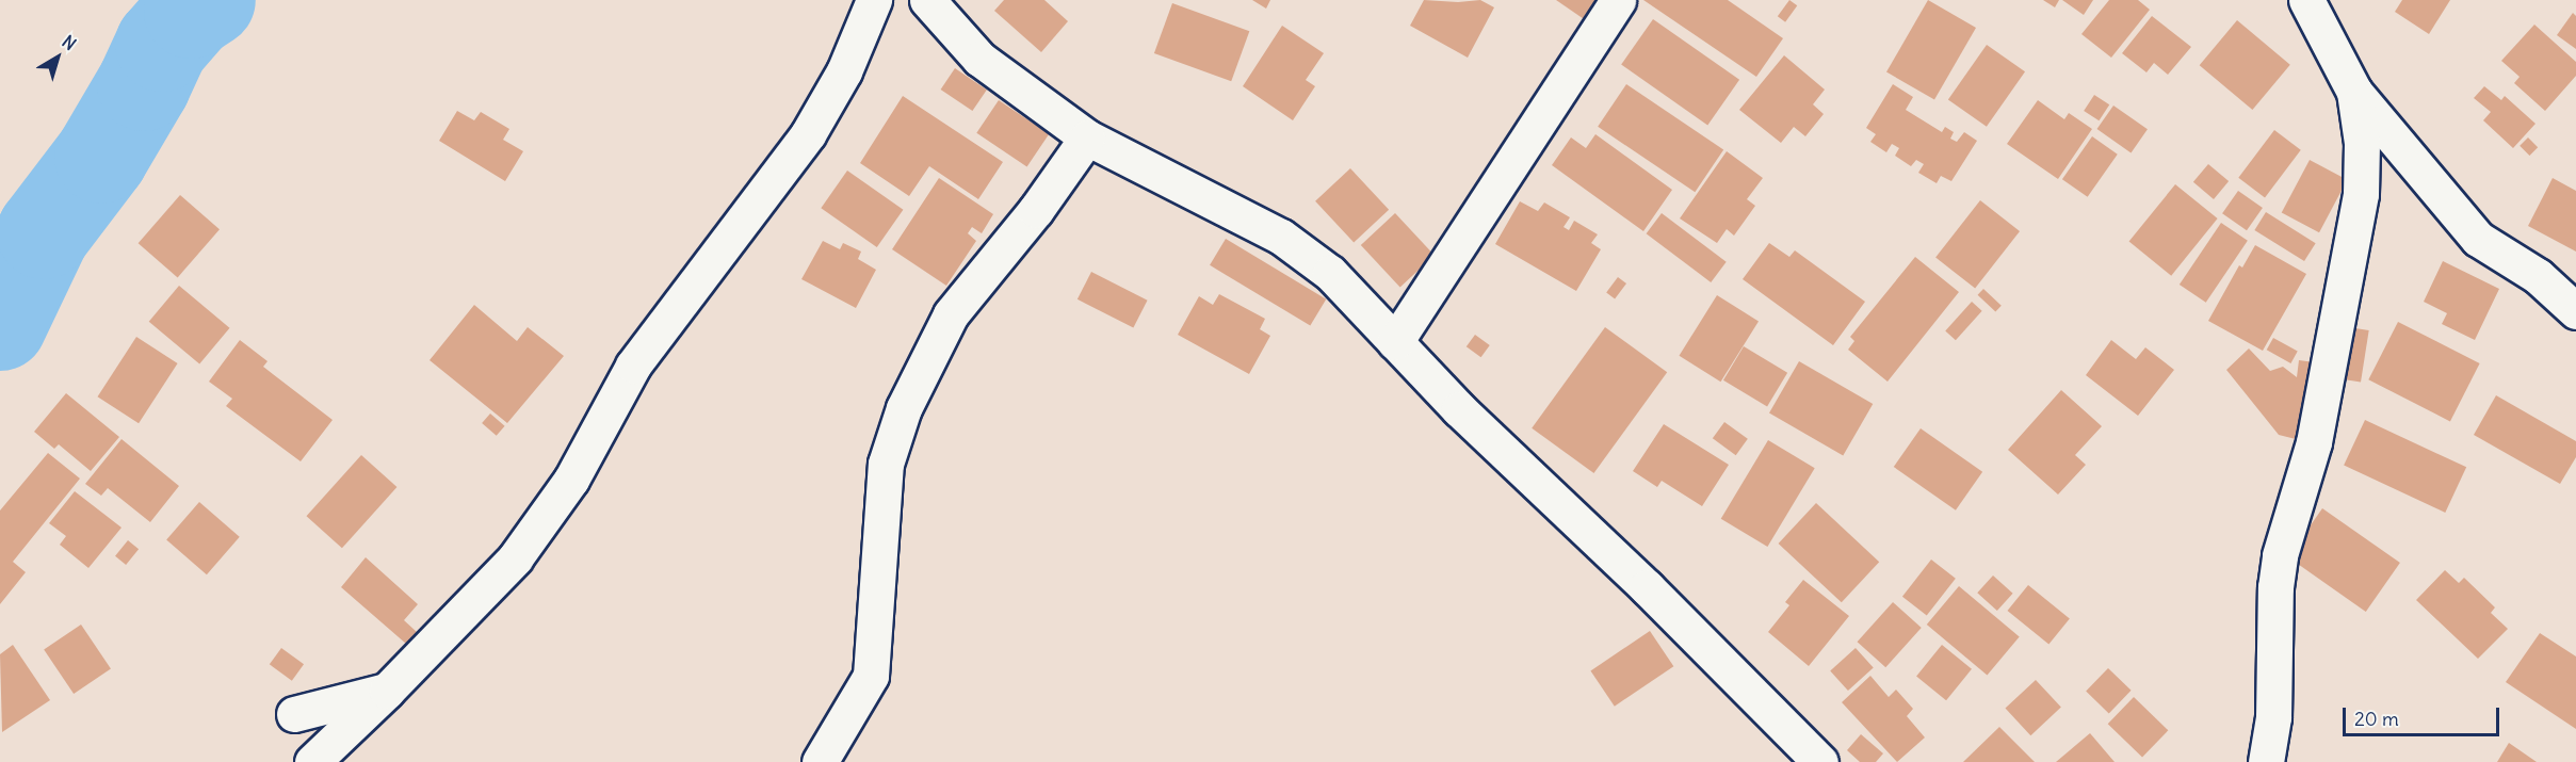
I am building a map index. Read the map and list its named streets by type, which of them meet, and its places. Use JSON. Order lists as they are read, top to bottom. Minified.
{"scale_bar":"20 m","north":"top right"}
